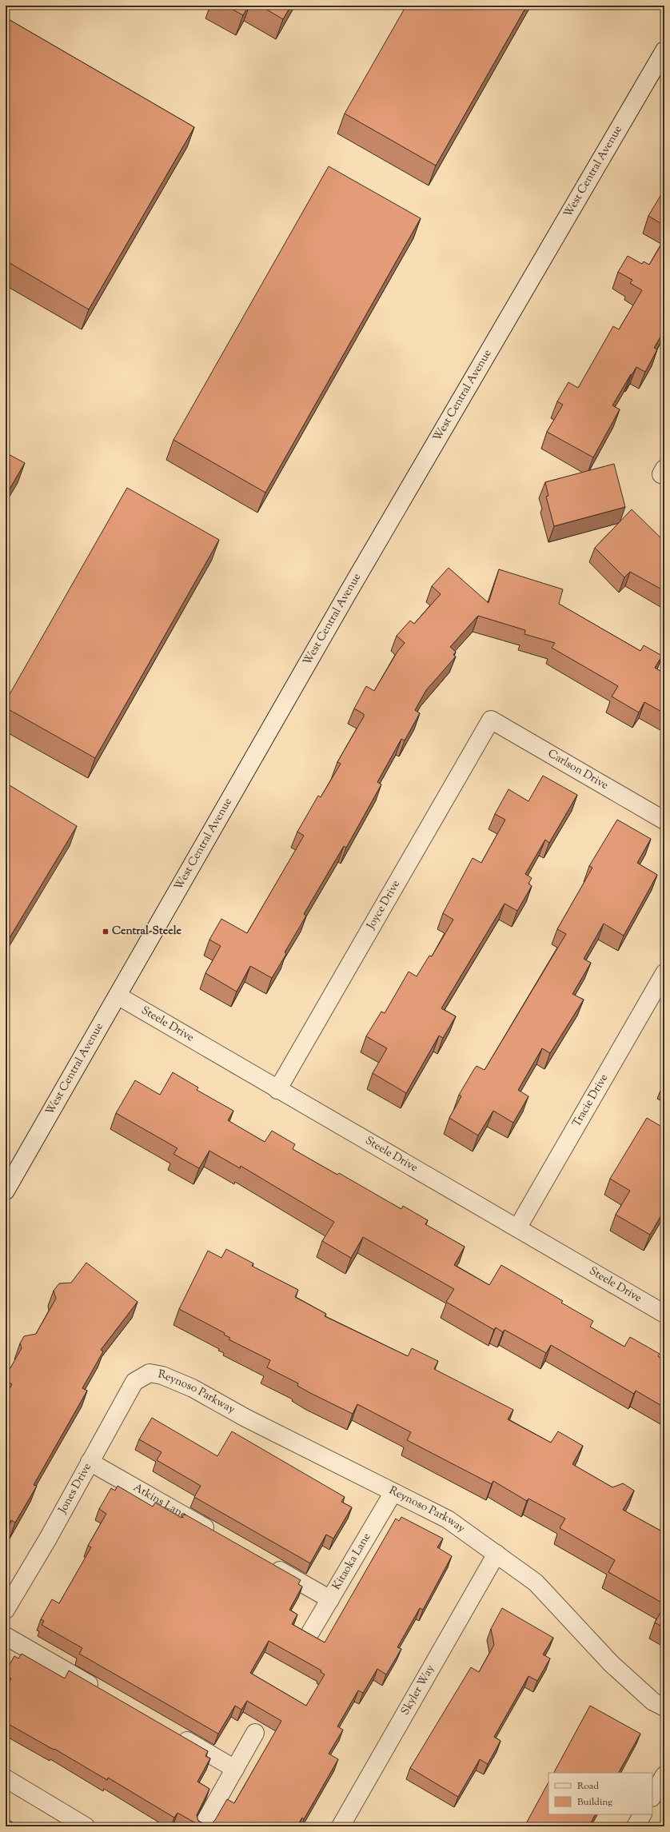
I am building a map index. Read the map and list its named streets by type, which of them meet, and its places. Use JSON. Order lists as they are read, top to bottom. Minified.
{"streets":{"street":["West Central Avenue","Carlson Drive","Joyce Drive","Steele Drive","Tracie Drive","Reynoso Parkway","Jones Drive","Atkins Lane","Kitaoka Lane","Skyler Way"]},"crossings":[["West Central Avenue","Steele Drive"],["Carlson Drive","Joyce Drive"],["Joyce Drive","Steele Drive"],["Steele Drive","Tracie Drive"],["Reynoso Parkway","Jones Drive"],["Reynoso Parkway","Kitaoka Lane"],["Reynoso Parkway","Skyler Way"],["Jones Drive","Atkins Lane"]],"places":{"transit":["Central-Steele"]},"legend":["Road","Building"]}
